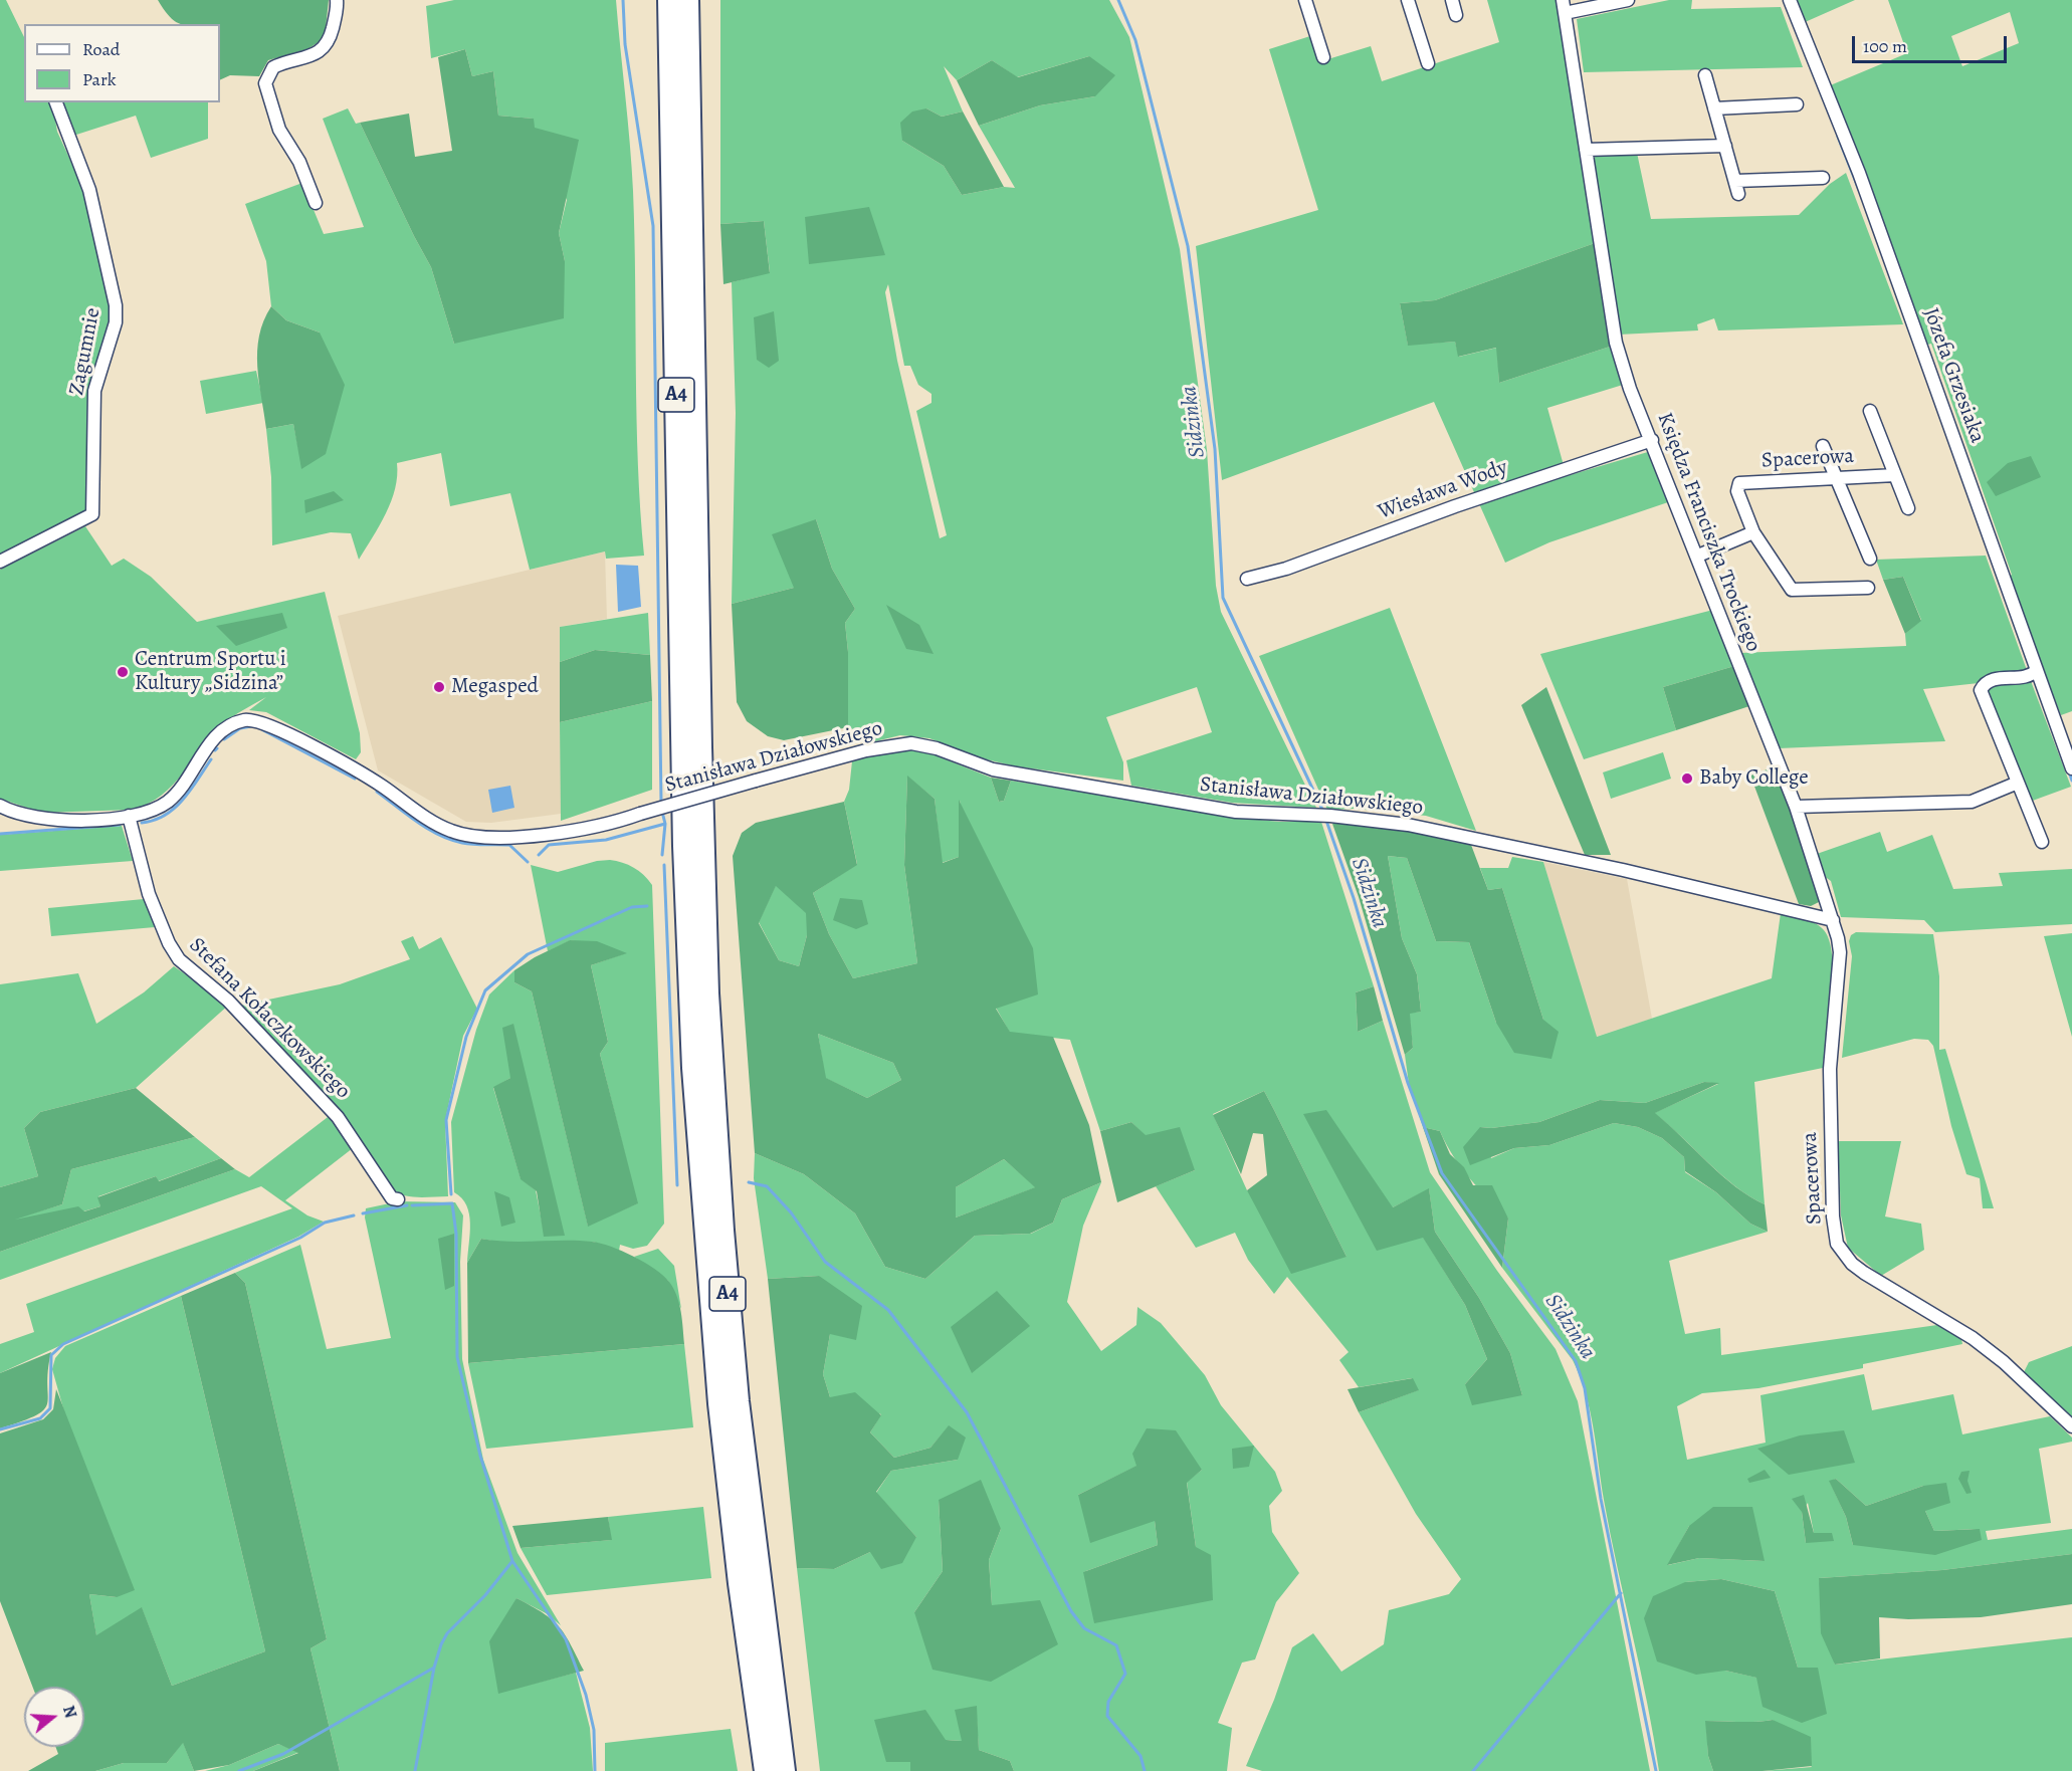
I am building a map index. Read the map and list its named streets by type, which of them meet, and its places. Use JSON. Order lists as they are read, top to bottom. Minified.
{"streets":{"highway":["A4"],"street":["Zagumnie","Józefa Grzesiaka","Spacerowa","Wiesława Wody","Księdza Franciszka Trockiego","Stanisława Działowskiego","Stefana Kołaczkowskiego"]},"crossings":[["Spacerowa","Księdza Franciszka Trockiego"],["Spacerowa","Stanisława Działowskiego"],["Wiesława Wody","Księdza Franciszka Trockiego"],["Księdza Franciszka Trockiego","Stanisława Działowskiego"],["Stanisława Działowskiego","Stefana Kołaczkowskiego"]],"water":["Sidzinka"],"places":["Centrum Sportu i Kultury „Sidzina”","Megasped","Baby College"],"legend":["Road","Park"],"scale_bar":"100 m","north":"right"}
